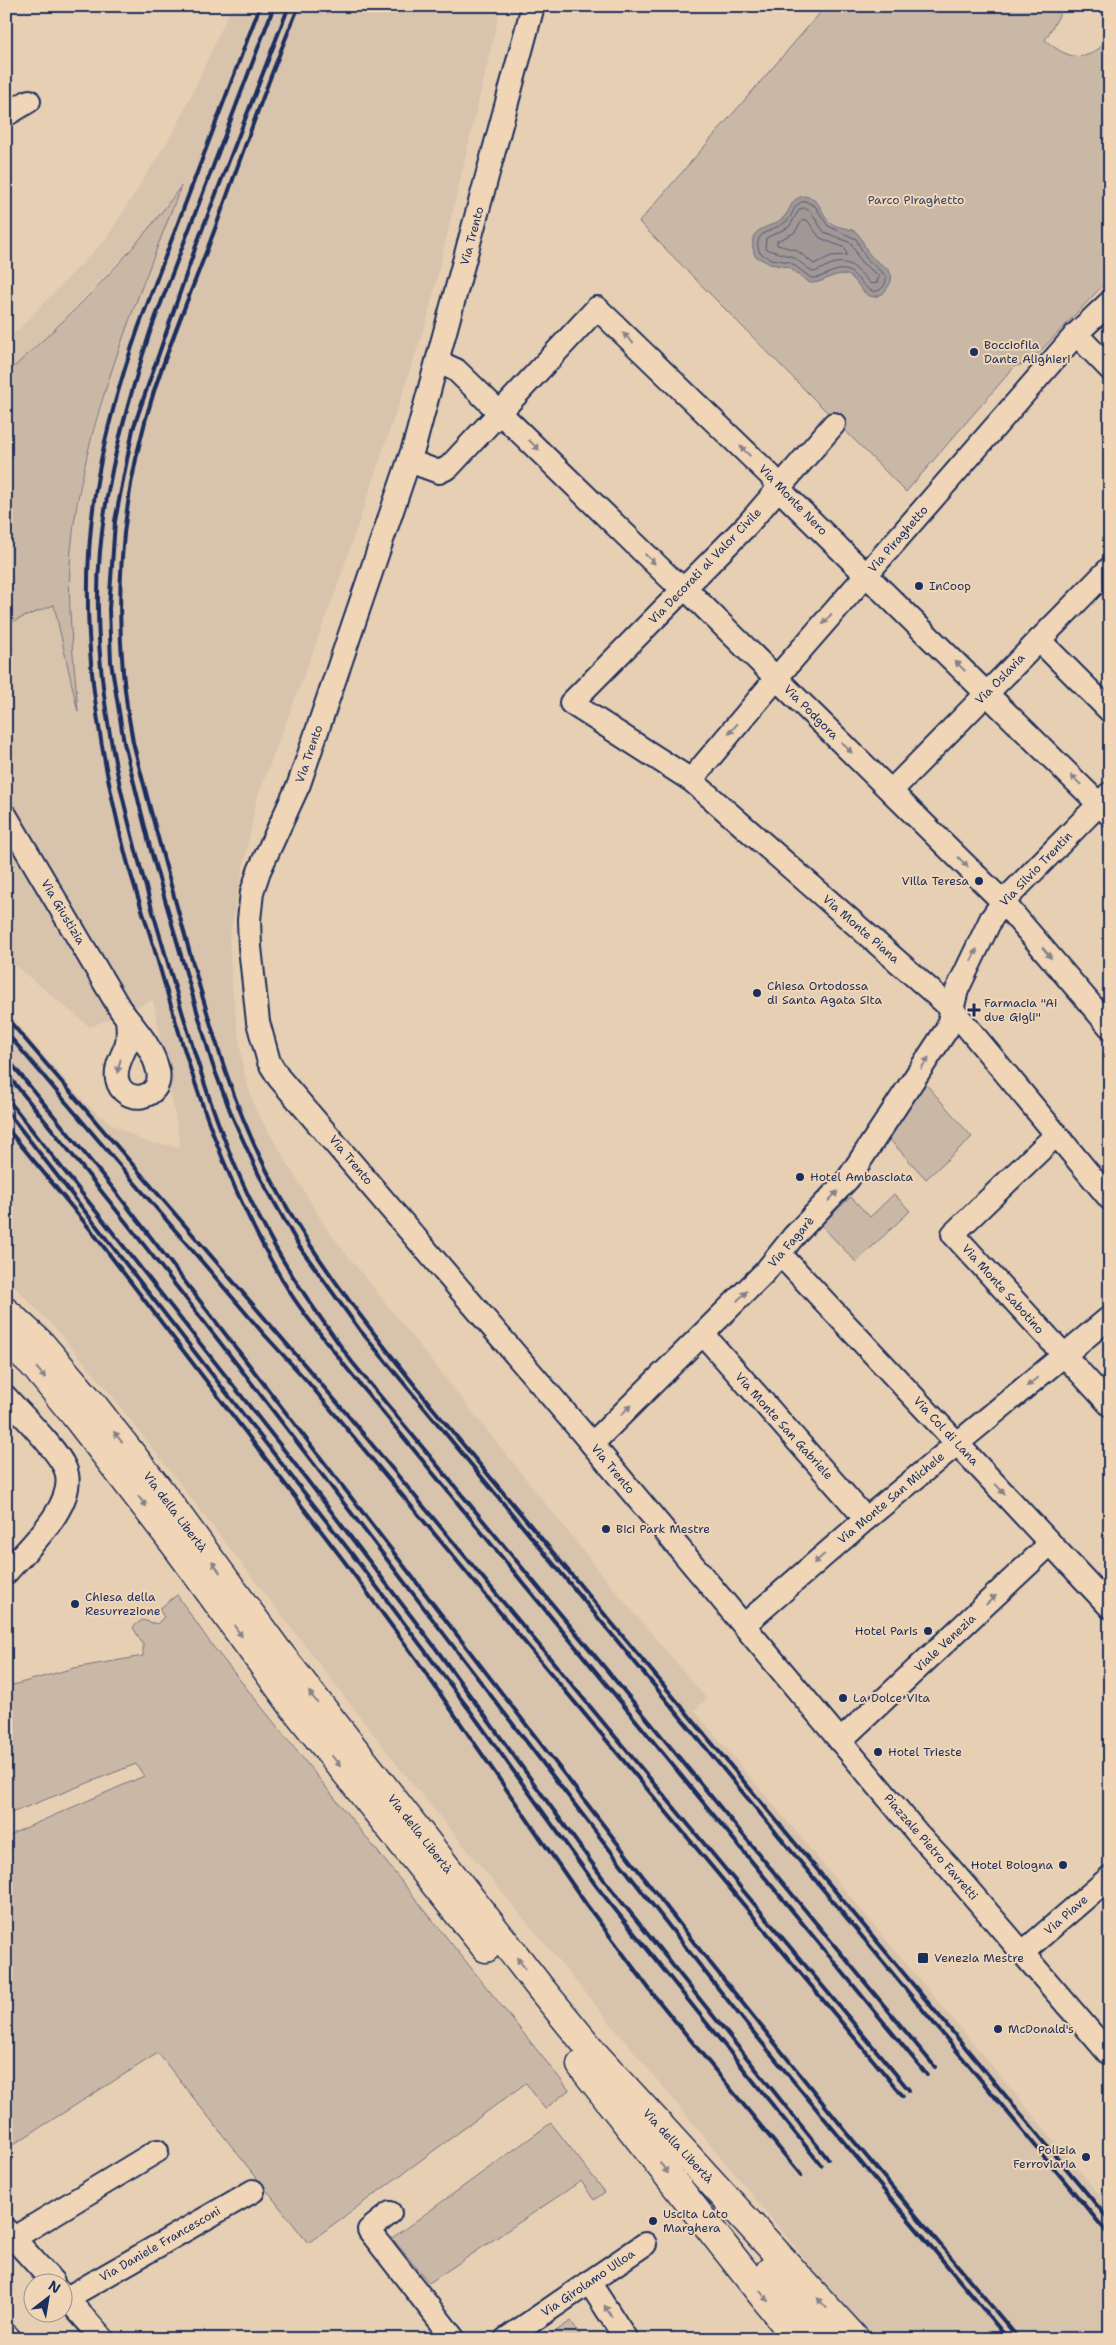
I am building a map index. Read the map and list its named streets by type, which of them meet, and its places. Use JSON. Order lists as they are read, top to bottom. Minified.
{"streets":{"highway":["Via della Libertà"],"street":["Via Trento","Via Monte Nero","Via Piraghetto","Via Decorati al Valor Civile","Via Oslavia","Via Podgora","Via Silvio Trentin","Via Giustizia","Via Monte Piana","Via Fagarè","Via Monte Sabotino","Via Monte San Gabriele","Via Col di Lana","Via Monte San Michele","Viale Venezia","Piazzale Pietro Favretti","Via Piave","Via Daniele Francesconi","Via Girolamo Ulloa"]},"crossings":[["Via Trento","Via Podgora"],["Via Trento","Via Fagarè"],["Via Trento","Via Monte San Michele"],["Via Trento","Viale Venezia"],["Via Trento","Piazzale Pietro Favretti"],["Via Monte Nero","Via Piraghetto"],["Via Monte Nero","Via Decorati al Valor Civile"],["Via Monte Nero","Via Oslavia"],["Via Monte Nero","Via Podgora"],["Via Monte Nero","Via Silvio Trentin"],["Via Piraghetto","Via Podgora"],["Via Piraghetto","Via Monte Piana"],["Via Decorati al Valor Civile","Via Podgora"],["Via Decorati al Valor Civile","Via Monte Piana"],["Via Oslavia","Via Podgora"],["Via Podgora","Via Silvio Trentin"],["Via Silvio Trentin","Via Monte Piana"],["Via Silvio Trentin","Via Fagarè"],["Via Monte Piana","Via Fagarè"],["Via Monte Piana","Via Monte Sabotino"],["Via Fagarè","Via Monte San Gabriele"],["Via Fagarè","Via Col di Lana"],["Via Monte Sabotino","Via Monte San Michele"],["Via Monte San Gabriele","Via Monte San Michele"],["Via Col di Lana","Via Monte San Michele"],["Via Col di Lana","Viale Venezia"],["Viale Venezia","Piazzale Pietro Favretti"],["Piazzale Pietro Favretti","Via Piave"]],"one_way":["Via Monte Nero","Via Piraghetto","Via Podgora","Via Silvio Trentin","Via Fagarè","Via Monte San Michele","Viale Venezia"],"parks":["Parco Piraghetto"],"places":{"other":["Bocciofila Dante Alighieri","InCoop","Villa Teresa","Chiesa Ortodossa di Santa Agata Sita","Hotel Ambasciata","Bici Park Mestre","Chiesa della Resurrezione","Hotel Paris","La Dolce Vita","Hotel Trieste","Hotel Bologna","McDonald's","Polizia Ferroviaria","Uscita Lato Marghera"],"health":["Farmacia \"Ai due Gigli\""],"transit":["Venezia Mestre"]},"north":"top right"}
